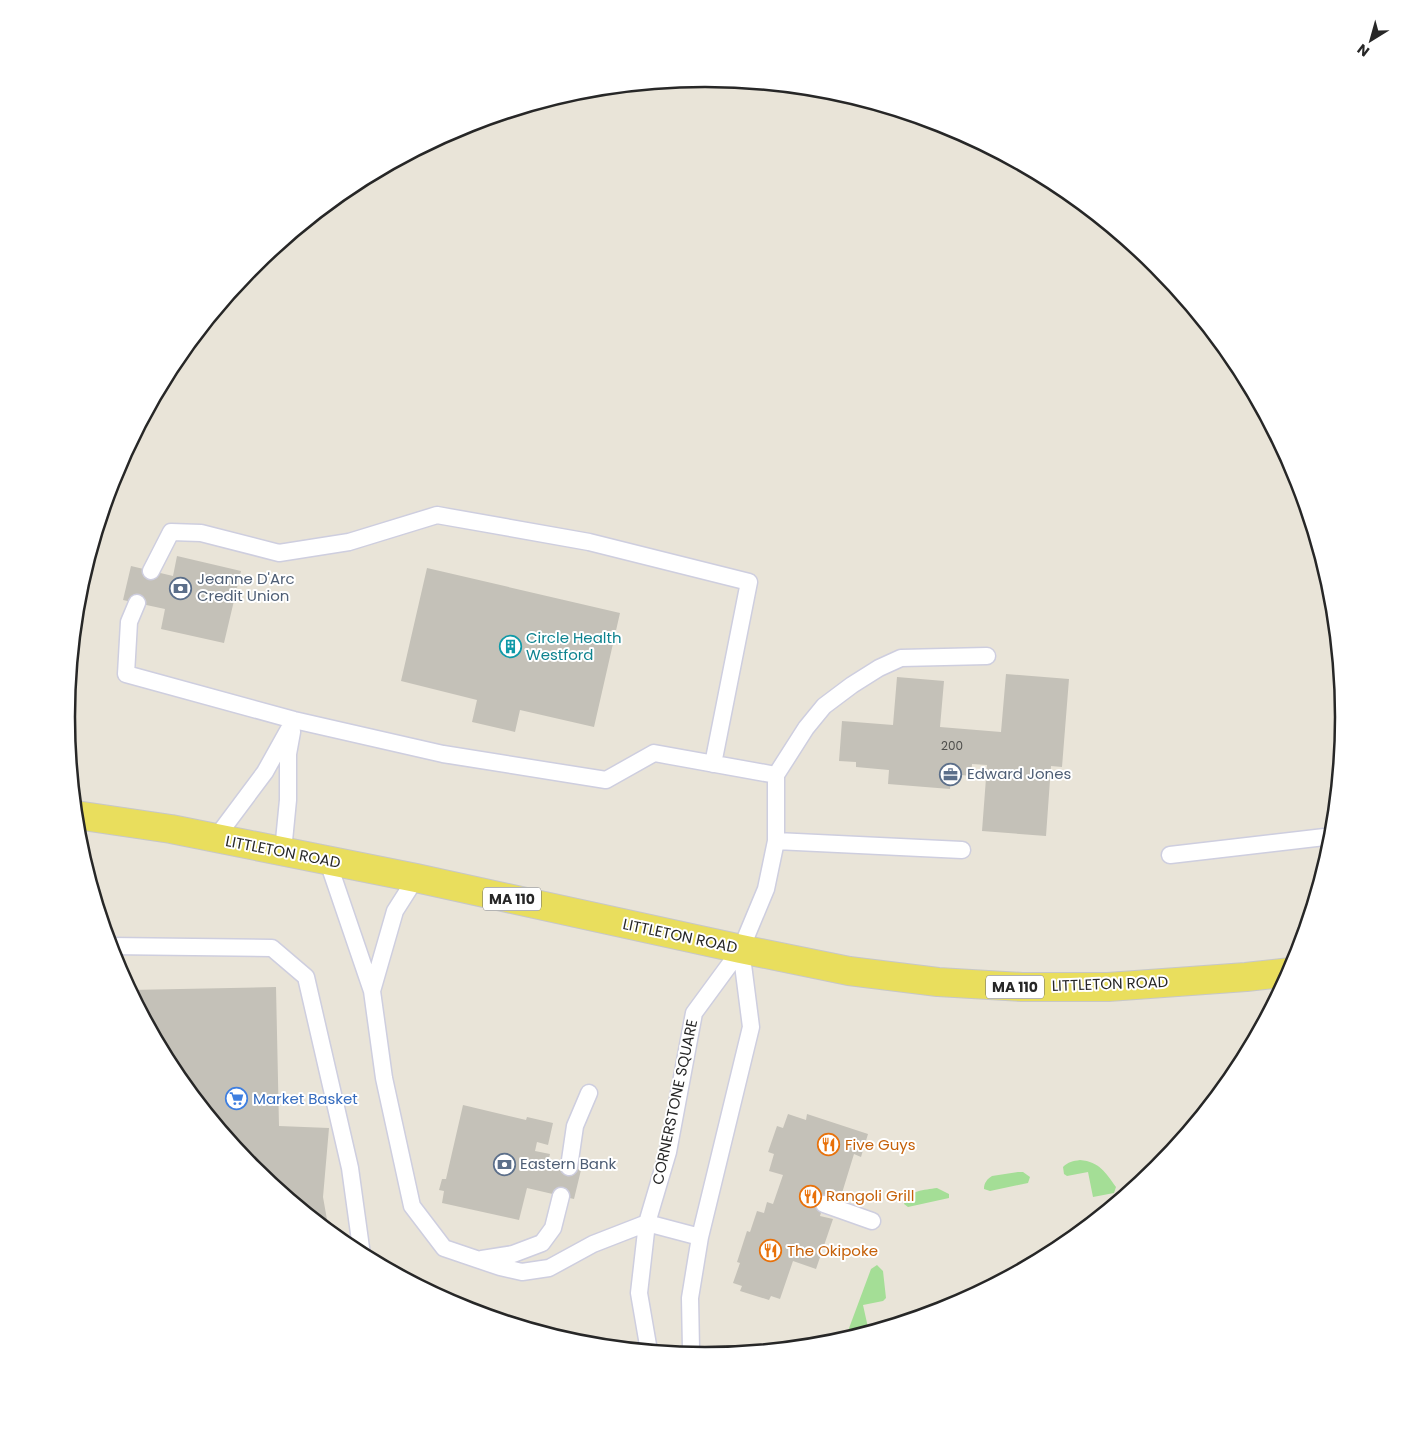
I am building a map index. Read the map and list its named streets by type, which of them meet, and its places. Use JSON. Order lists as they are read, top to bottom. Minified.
{"streets":{"main road":["LITTLETON ROAD","MA 110"],"lane":["CORNERSTONE SQUARE"]},"crossings":[["LITTLETON ROAD","CORNERSTONE SQUARE"]],"places":{"bank":["Jeanne D'Arc Credit Union","Eastern Bank"],"building":["Circle Health Westford"],"office":["Edward Jones"],"supermarket":["Market Basket"],"restaurant":["Five Guys","Rangoli Grill","The Okipoke"]},"house_numbers":["200"],"north":"bottom left"}
